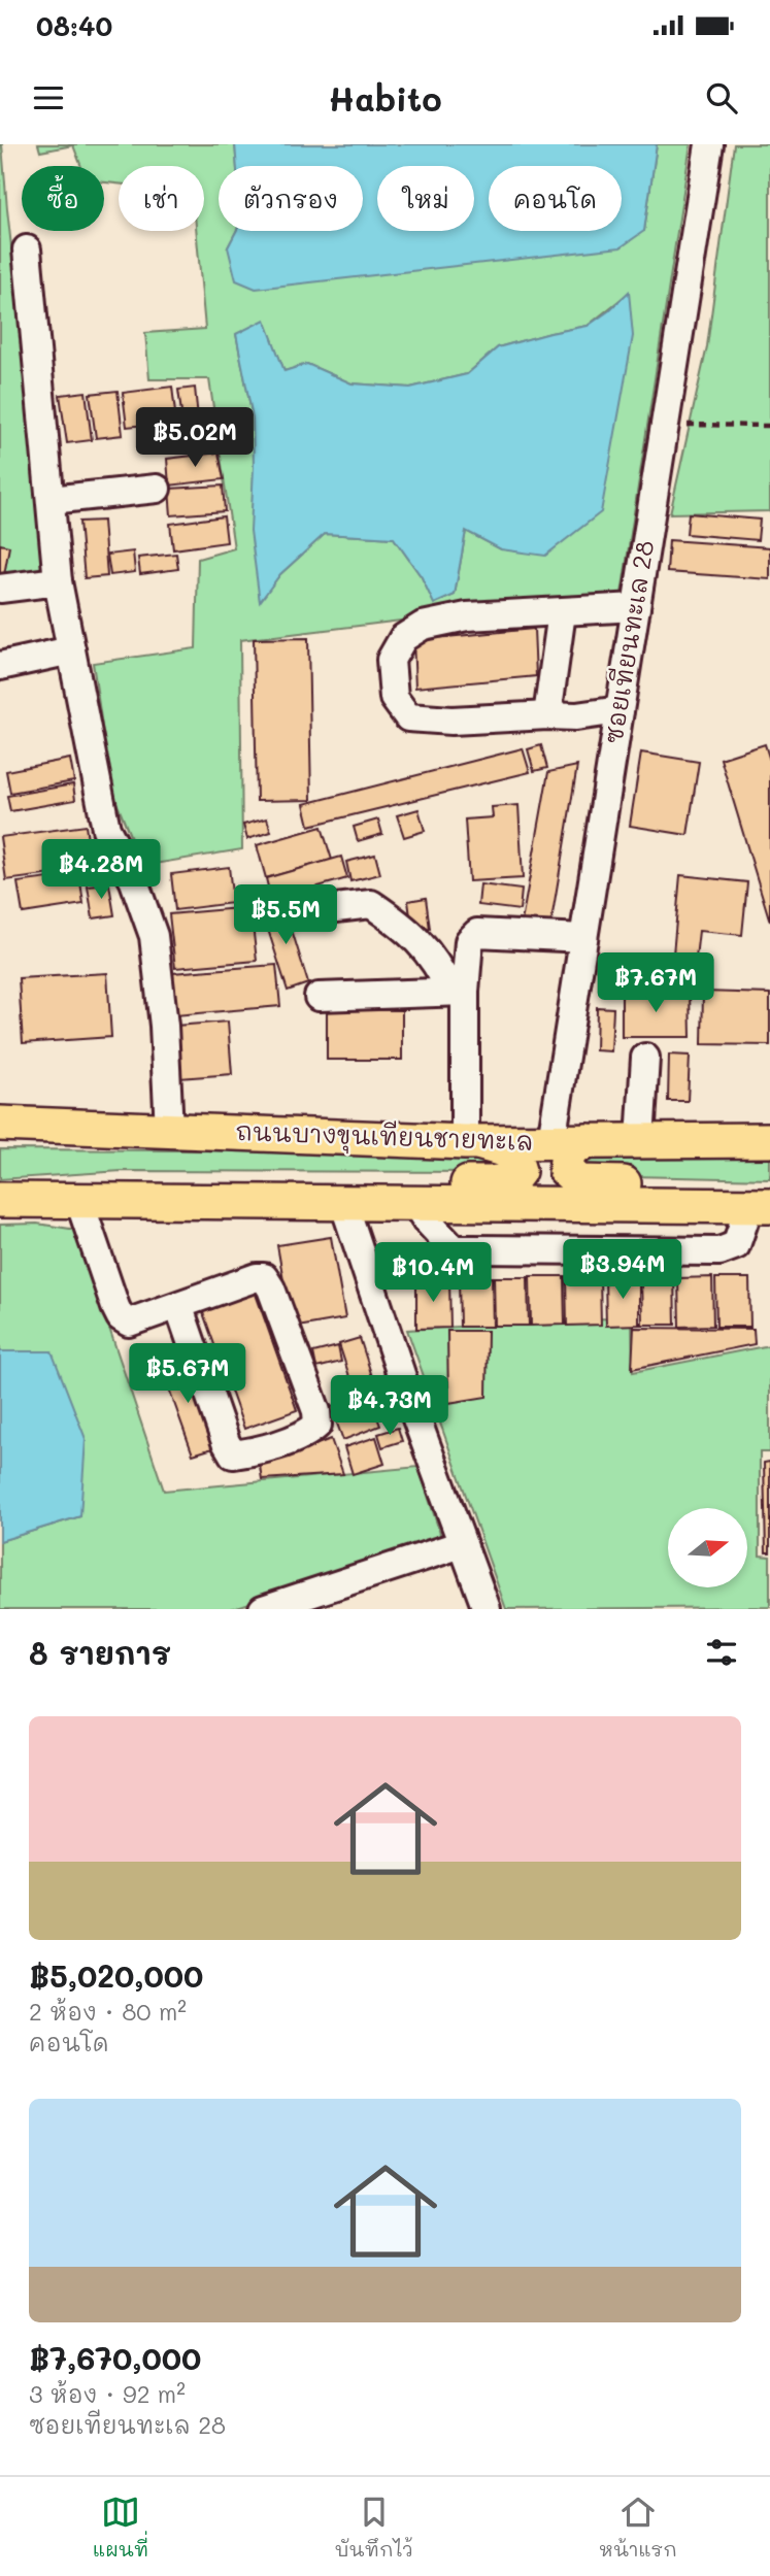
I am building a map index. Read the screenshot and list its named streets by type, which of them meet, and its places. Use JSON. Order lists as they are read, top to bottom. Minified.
{"streets":{"main road":["ถนนบางขุนเทียนชายทะเล"],"street":["ซอยเทียนทะเล 28"]},"crossings":[["ซอยเทียนทะเล 28","ถนนบางขุนเทียนชายทะเล"]],"north":"right","page":{"status":"08:40","header":"Habito","chip":["ซื้อ","เช่า","ตัวกรอง","ใหม่","คอนโด"],"price":["฿5.02M","฿4.28M","฿5.5M","฿7.67M","฿3.94M","฿10.4M","฿5.67M","฿4.73M"],"heading":"8 รายการ","list":[{"name":"฿5,020,000","note":"2 ห้อง · 80 m² · คอนโด"},{"name":"฿7,670,000","note":"3 ห้อง · 92 m² · ซอยเทียนทะเล 28"}],"tabs":["แผนที่","บันทึกไว้","หน้าแรก"]}}
